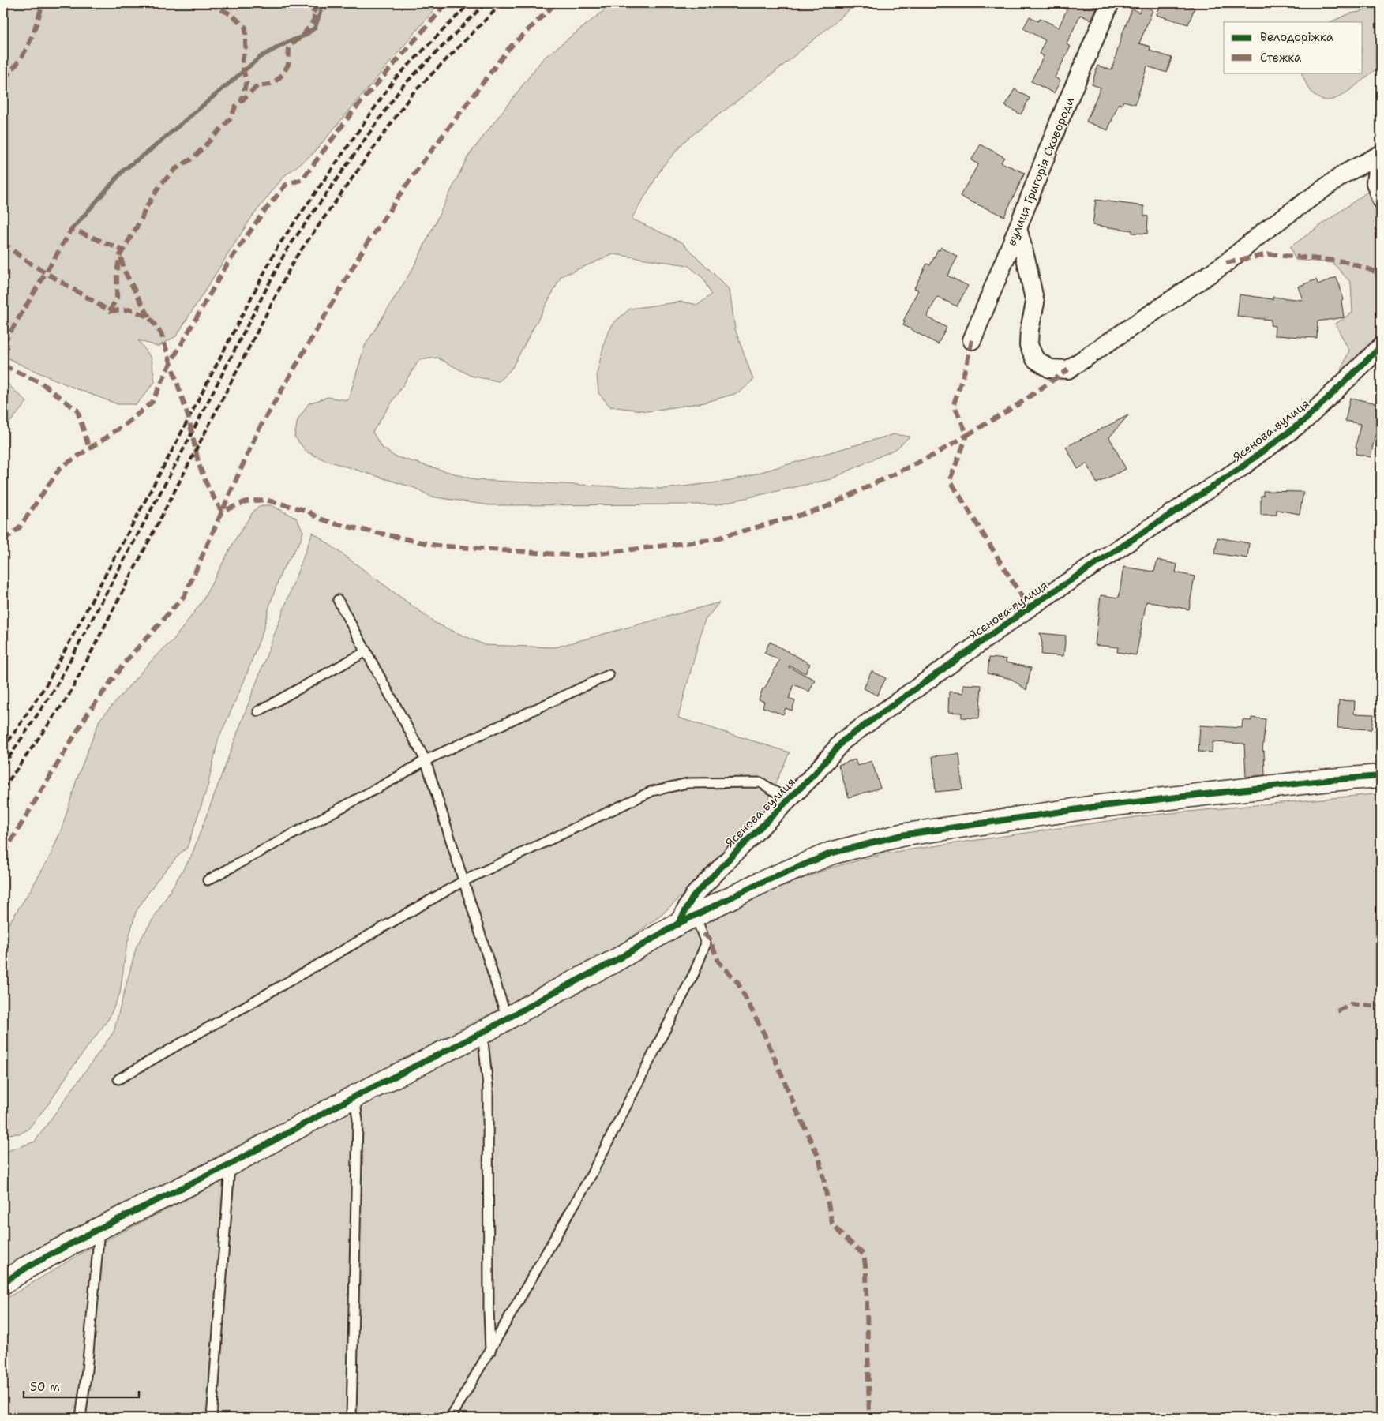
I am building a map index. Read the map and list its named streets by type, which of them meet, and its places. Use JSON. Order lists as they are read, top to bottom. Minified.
{"streets":{"street":["вулиця Григорія Сковороди","Ясенова вулиця"]},"legend":["Велодоріжка","Стежка"],"scale_bar":"50 m"}
